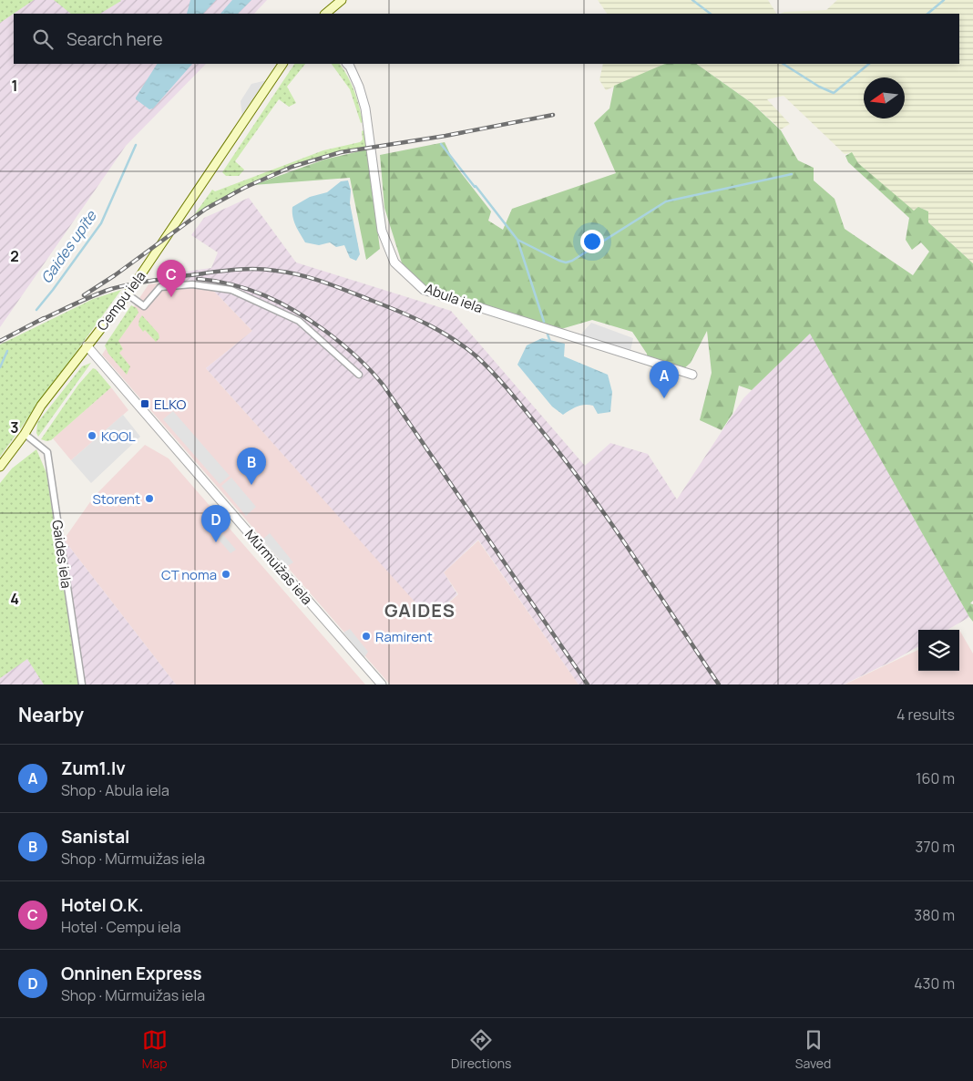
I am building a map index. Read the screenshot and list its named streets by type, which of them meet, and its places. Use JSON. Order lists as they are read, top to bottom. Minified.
{"streets":{"main road":["Cempu iela"],"street":["Abula iela","Gaides iela","Mūrmuižas iela"]},"crossings":[["Cempu iela","Gaides iela"],["Cempu iela","Mūrmuižas iela"]],"districts":["GAIDES"],"water":["Gaides upīte"],"places":{"transit":["ELKO"],"other":["KOOL","Storent","CT noma","Ramirent"]},"north":"left","page":{"search":"Search here","pins":["C","A","B","D"],"heading":["Nearby","4 results"],"list":[{"mark":"A","name":"Zum1.lv","note":"Shop · Abula iela","value":"160 m"},{"mark":"B","name":"Sanistal","note":"Shop · Mūrmuižas iela","value":"370 m"},{"mark":"C","name":"Hotel O.K.","note":"Hotel · Cempu iela","value":"380 m"},{"mark":"D","name":"Onninen Express","note":"Shop · Mūrmuižas iela","value":"430 m"}],"nav":["Map","Directions","Saved"]},"grid":{"rows":["1","2","3","4"]}}
